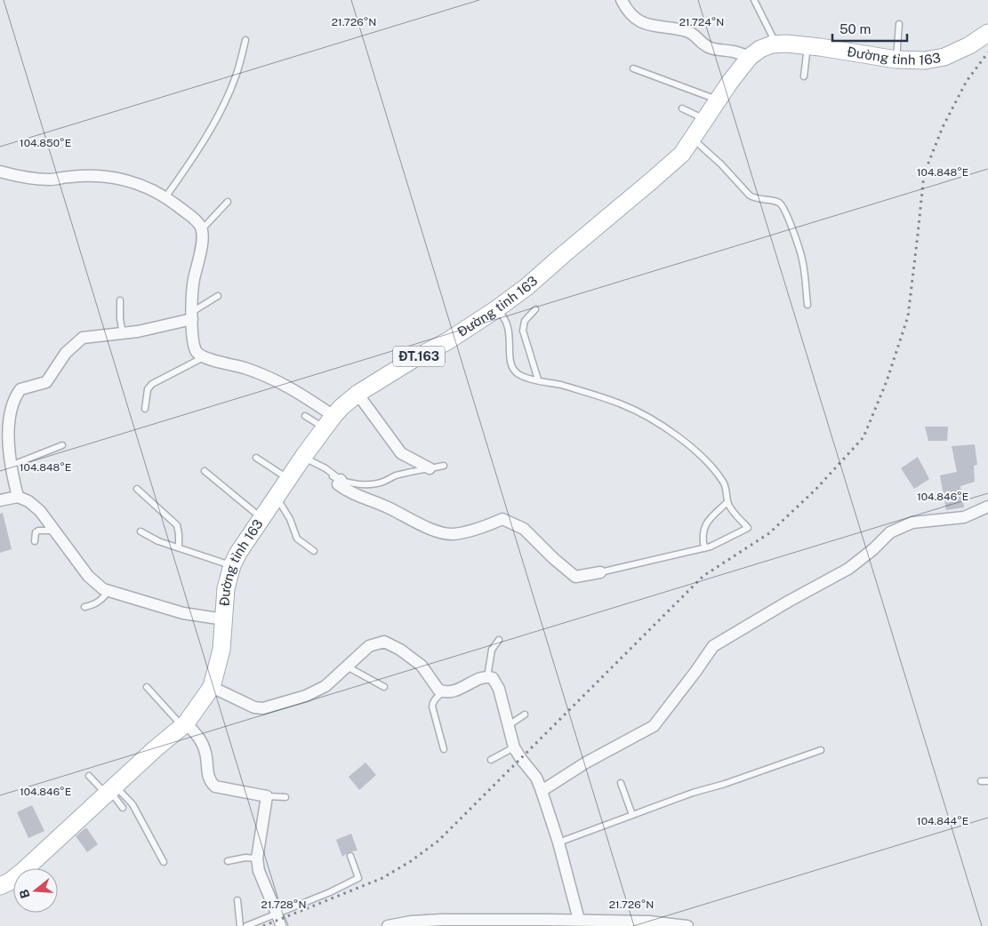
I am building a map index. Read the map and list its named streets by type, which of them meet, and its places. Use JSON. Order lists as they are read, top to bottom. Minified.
{"streets":{"main road":["Đường tỉnh 163","ĐT.163"]},"scale_bar":"50 m","north":"left","coordinates":["21.726°N","21.724°N","104.850°E","104.848°E","104.846°E","104.844°E","21.728°N"]}
